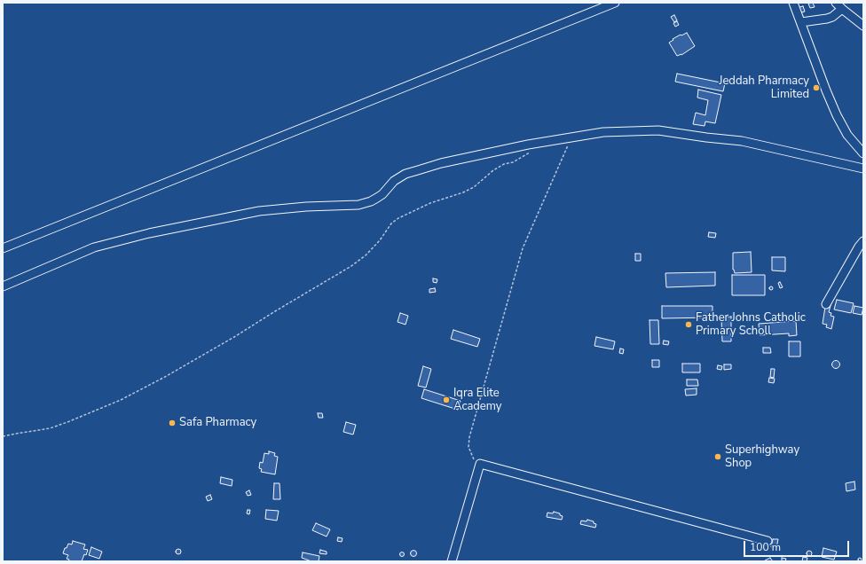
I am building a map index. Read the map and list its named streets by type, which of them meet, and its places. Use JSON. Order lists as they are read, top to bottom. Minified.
{"places":["Jeddah Pharmacy Limited","Father Johns Catholic Primary Scholl","Iqra Elite Academy","Safa Pharmacy","Superhighway Shop"],"scale_bar":"100 m"}
